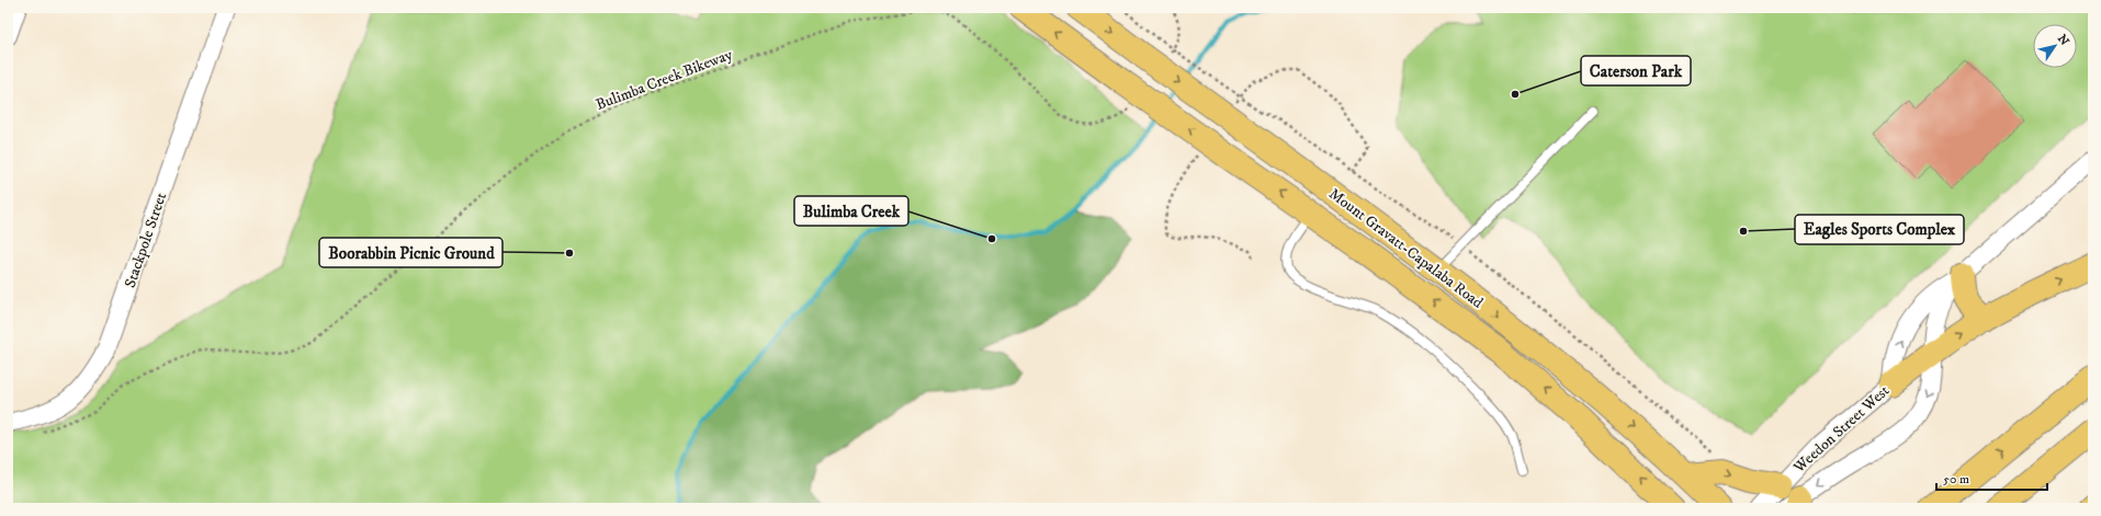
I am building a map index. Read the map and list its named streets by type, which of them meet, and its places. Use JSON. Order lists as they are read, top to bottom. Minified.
{"streets":{"highway":["Mount Gravatt-Capalaba Road"],"street":["Stackpole Street","Weedon Street West"],"path":["Bulimba Creek Bikeway"]},"places":["Caterson Park","Eagles Sports Complex","Bulimba Creek","Boorabbin Picnic Ground"],"scale_bar":"50 m","north":"top right"}
